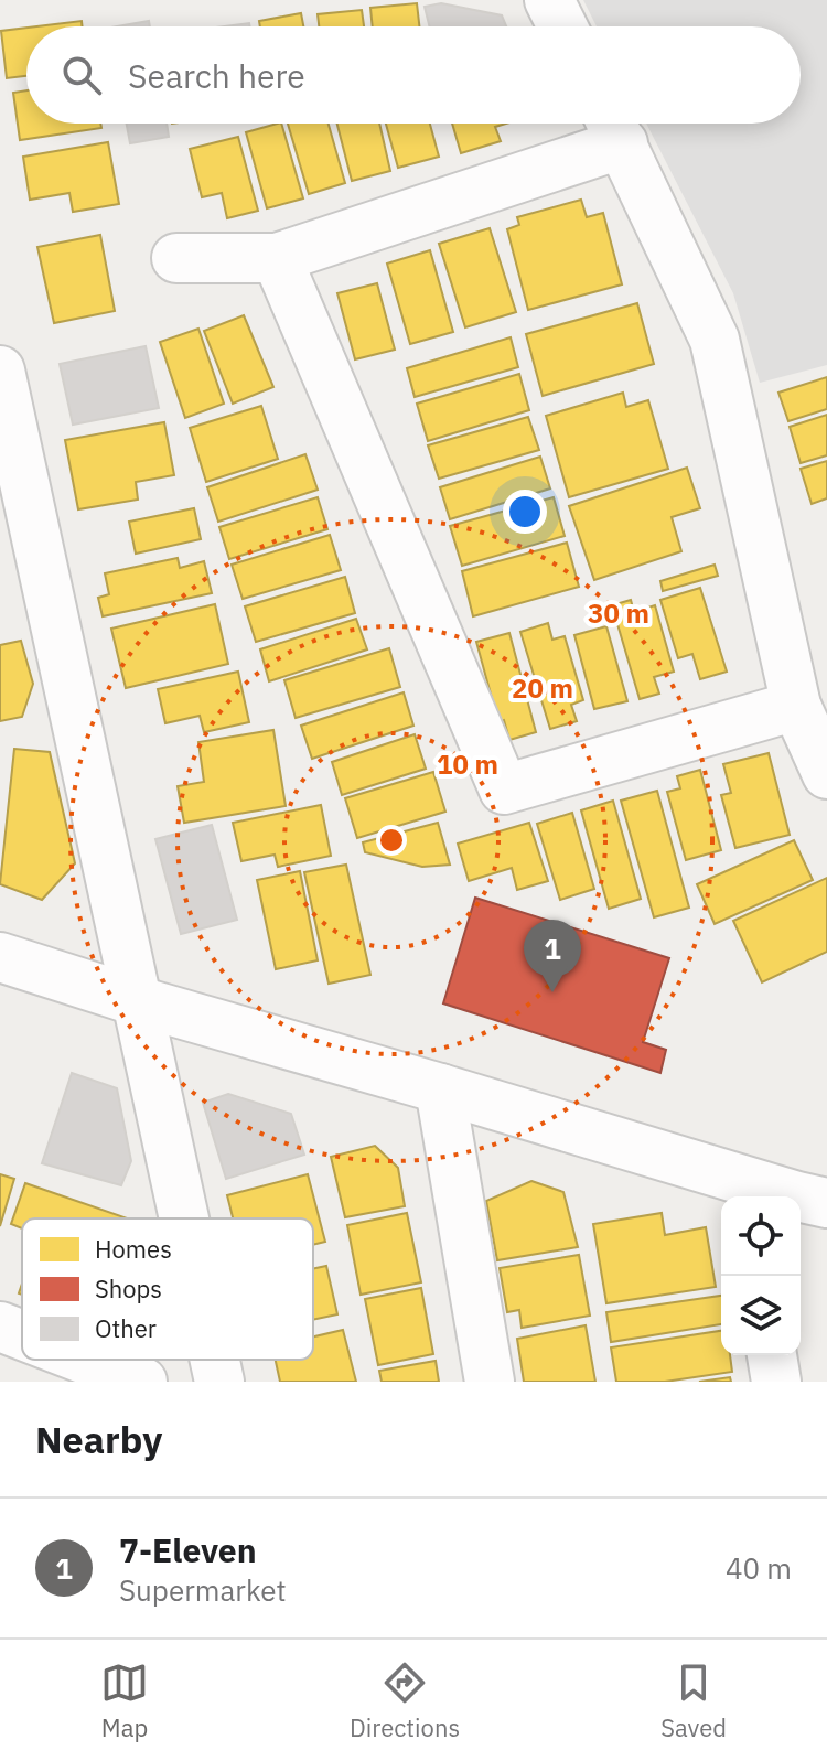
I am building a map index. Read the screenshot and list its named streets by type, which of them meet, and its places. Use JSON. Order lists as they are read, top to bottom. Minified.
{"legend":["Homes","Shops","Other"],"page":{"search":"Search here","pins":"1","heading":"Nearby","list":[{"mark":"1","name":"7-Eleven","note":"Supermarket","value":"40 m"}],"nav":["Map","Directions","Saved"]},"rings":["30 m","20 m","10 m"]}
